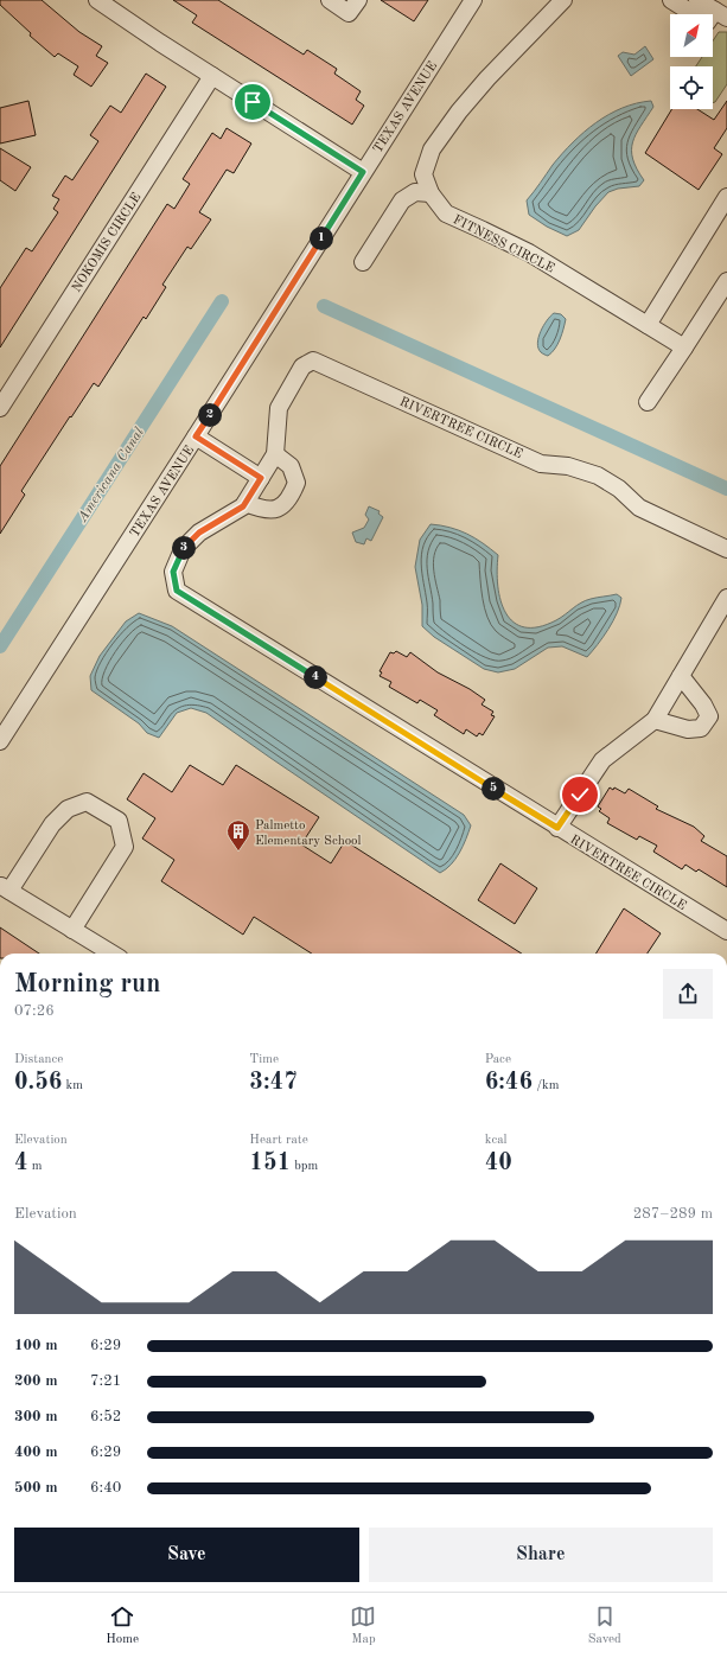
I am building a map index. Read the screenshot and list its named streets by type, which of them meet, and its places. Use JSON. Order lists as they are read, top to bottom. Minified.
{"streets":{"street":["TEXAS AVENUE","NOKOMIS CIRCLE","FITNESS CIRCLE","RIVERTREE CIRCLE"]},"water":["Americana Canal"],"places":{"building":["Palmetto Elementary School"]},"north":"top right","page":{"pins":["1","2","3","4","5"],"heading":["Morning run","07:26"],"stats":[["Distance","0.56 km"],["Time","3:47"],["Pace","6:46 /km"],["Elevation","4 m"],["Heart rate","151 bpm"],["kcal","40"]],"chart":["Elevation","287–289 m"],"list":[{"name":"100 m","note":"6:29"},{"name":"200 m","note":"7:21"},{"name":"300 m","note":"6:52"},{"name":"400 m","note":"6:29"},{"name":"500 m","note":"6:40"}],"buttons":["Save","Share"],"tabs":["Home","Map","Saved"]}}
